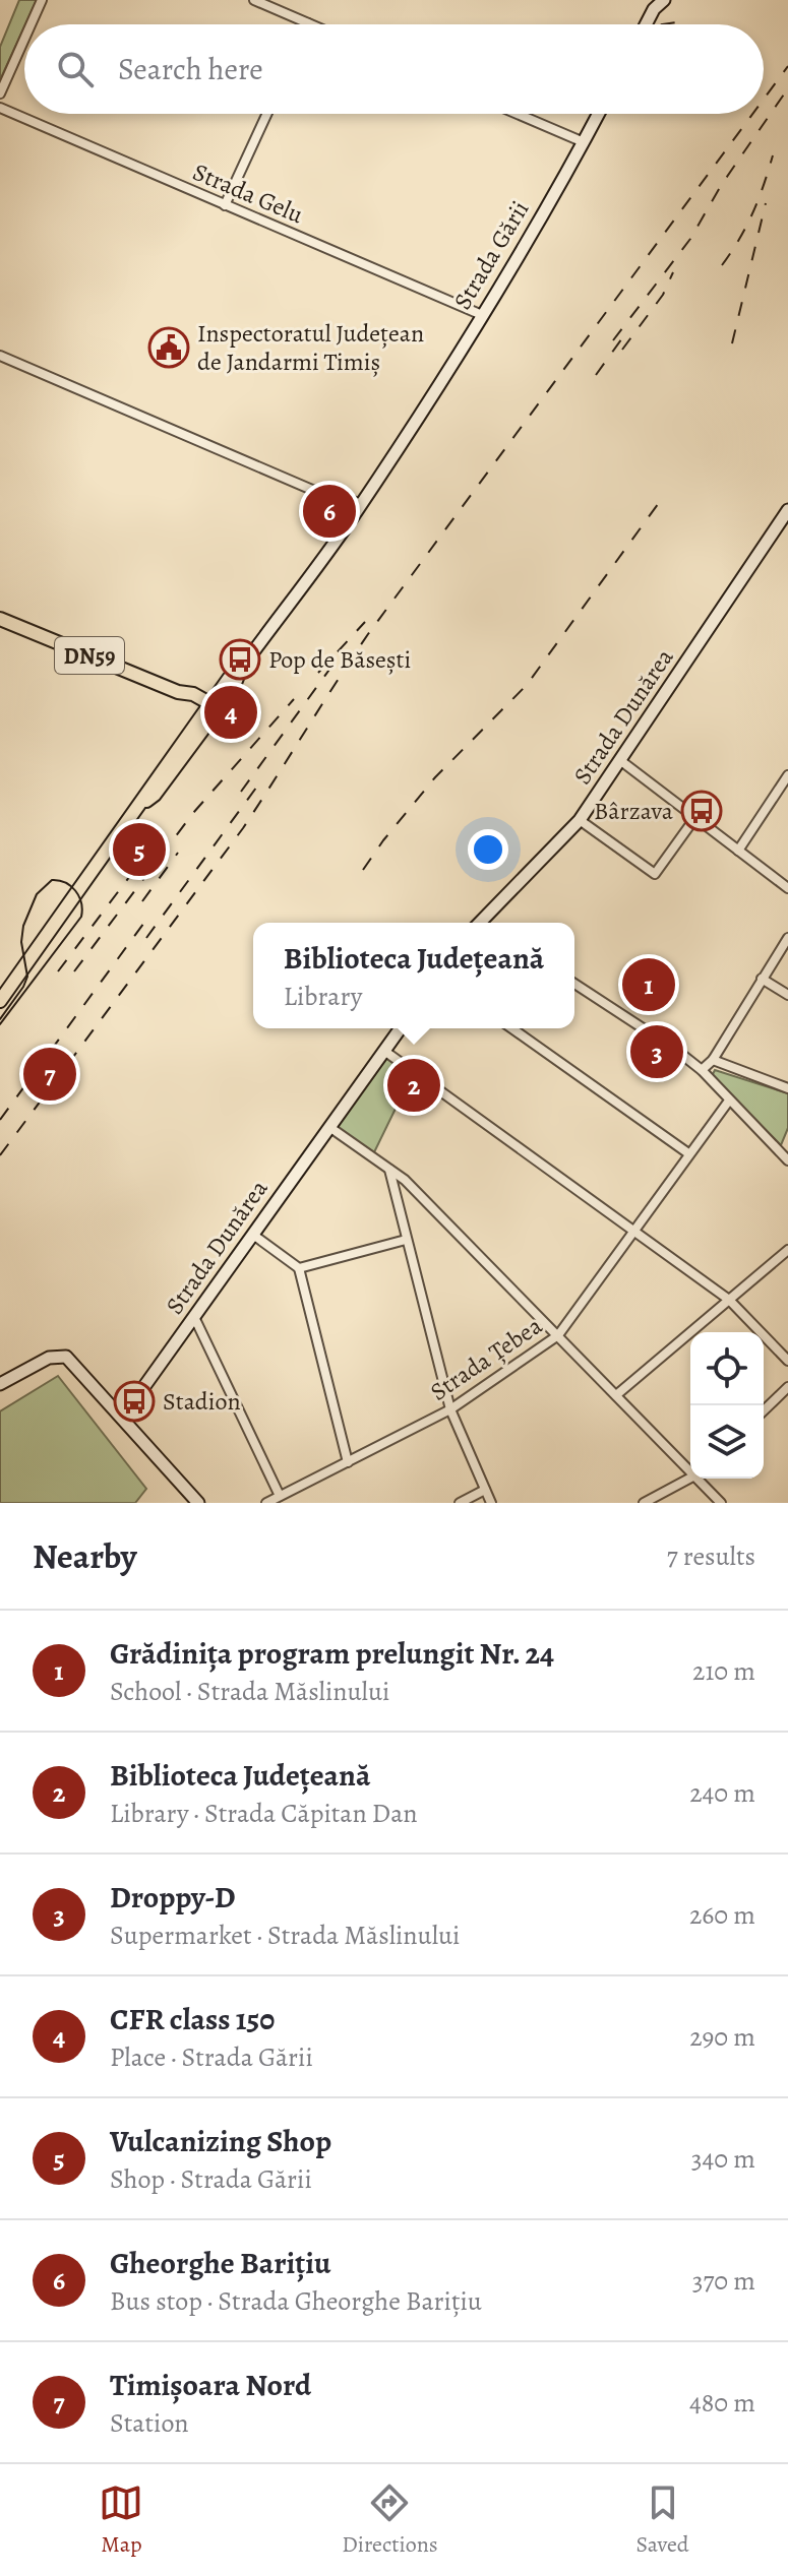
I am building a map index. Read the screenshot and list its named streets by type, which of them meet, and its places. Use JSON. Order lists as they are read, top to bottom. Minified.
{"streets":{"main road":["Strada Gării","DN59"],"street":["Strada Gelu","Strada Dunărea","Strada Țebea"]},"crossings":[["Strada Gelu","Strada Gării"],["Strada Gării","DN59"]],"places":{"public building":["Inspectoratul Județean de Jandarmi Timiș"],"bus stop":["Pop de Băsești","Bârzava","Stadion"]},"page":{"search":"Search here","pins":["6","4","5","1","3","7","2"],"popup":["Biblioteca Județeană","Library"],"heading":["Nearby","7 results"],"list":[{"mark":"1","name":"Grădinița program prelungit Nr. 24","note":"School · Strada Măslinului","value":"210 m"},{"mark":"2","name":"Biblioteca Județeană","note":"Library · Strada Căpitan Dan","value":"240 m"},{"mark":"3","name":"Droppy-D","note":"Supermarket · Strada Măslinului","value":"260 m"},{"mark":"4","name":"CFR class 150","note":"Place · Strada Gării","value":"290 m"},{"mark":"5","name":"Vulcanizing Shop","note":"Shop · Strada Gării","value":"340 m"},{"mark":"6","name":"Gheorghe Barițiu","note":"Bus stop · Strada Gheorghe Barițiu","value":"370 m"},{"mark":"7","name":"Timișoara Nord","note":"Station","value":"480 m"}],"nav":["Map","Directions","Saved"]}}
